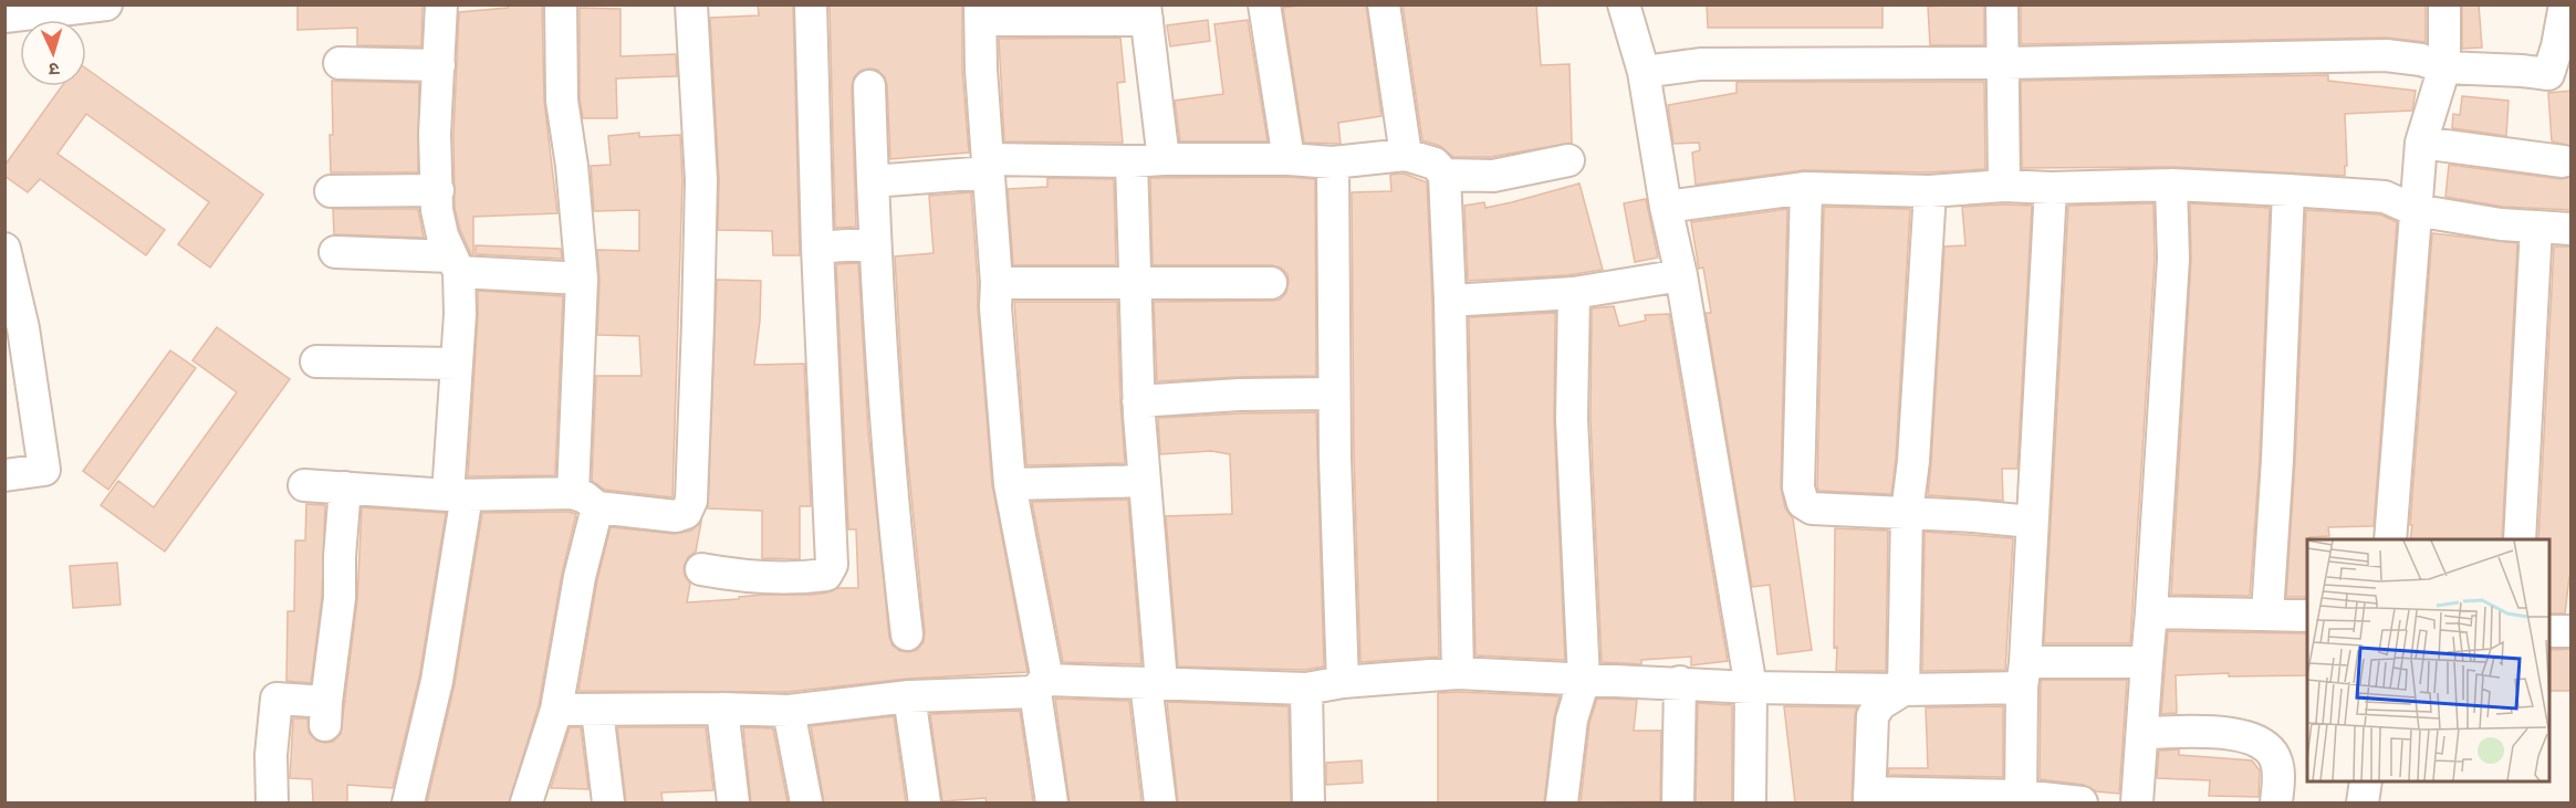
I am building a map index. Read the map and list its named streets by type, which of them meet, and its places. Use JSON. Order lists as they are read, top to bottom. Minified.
{"north":"bottom"}
